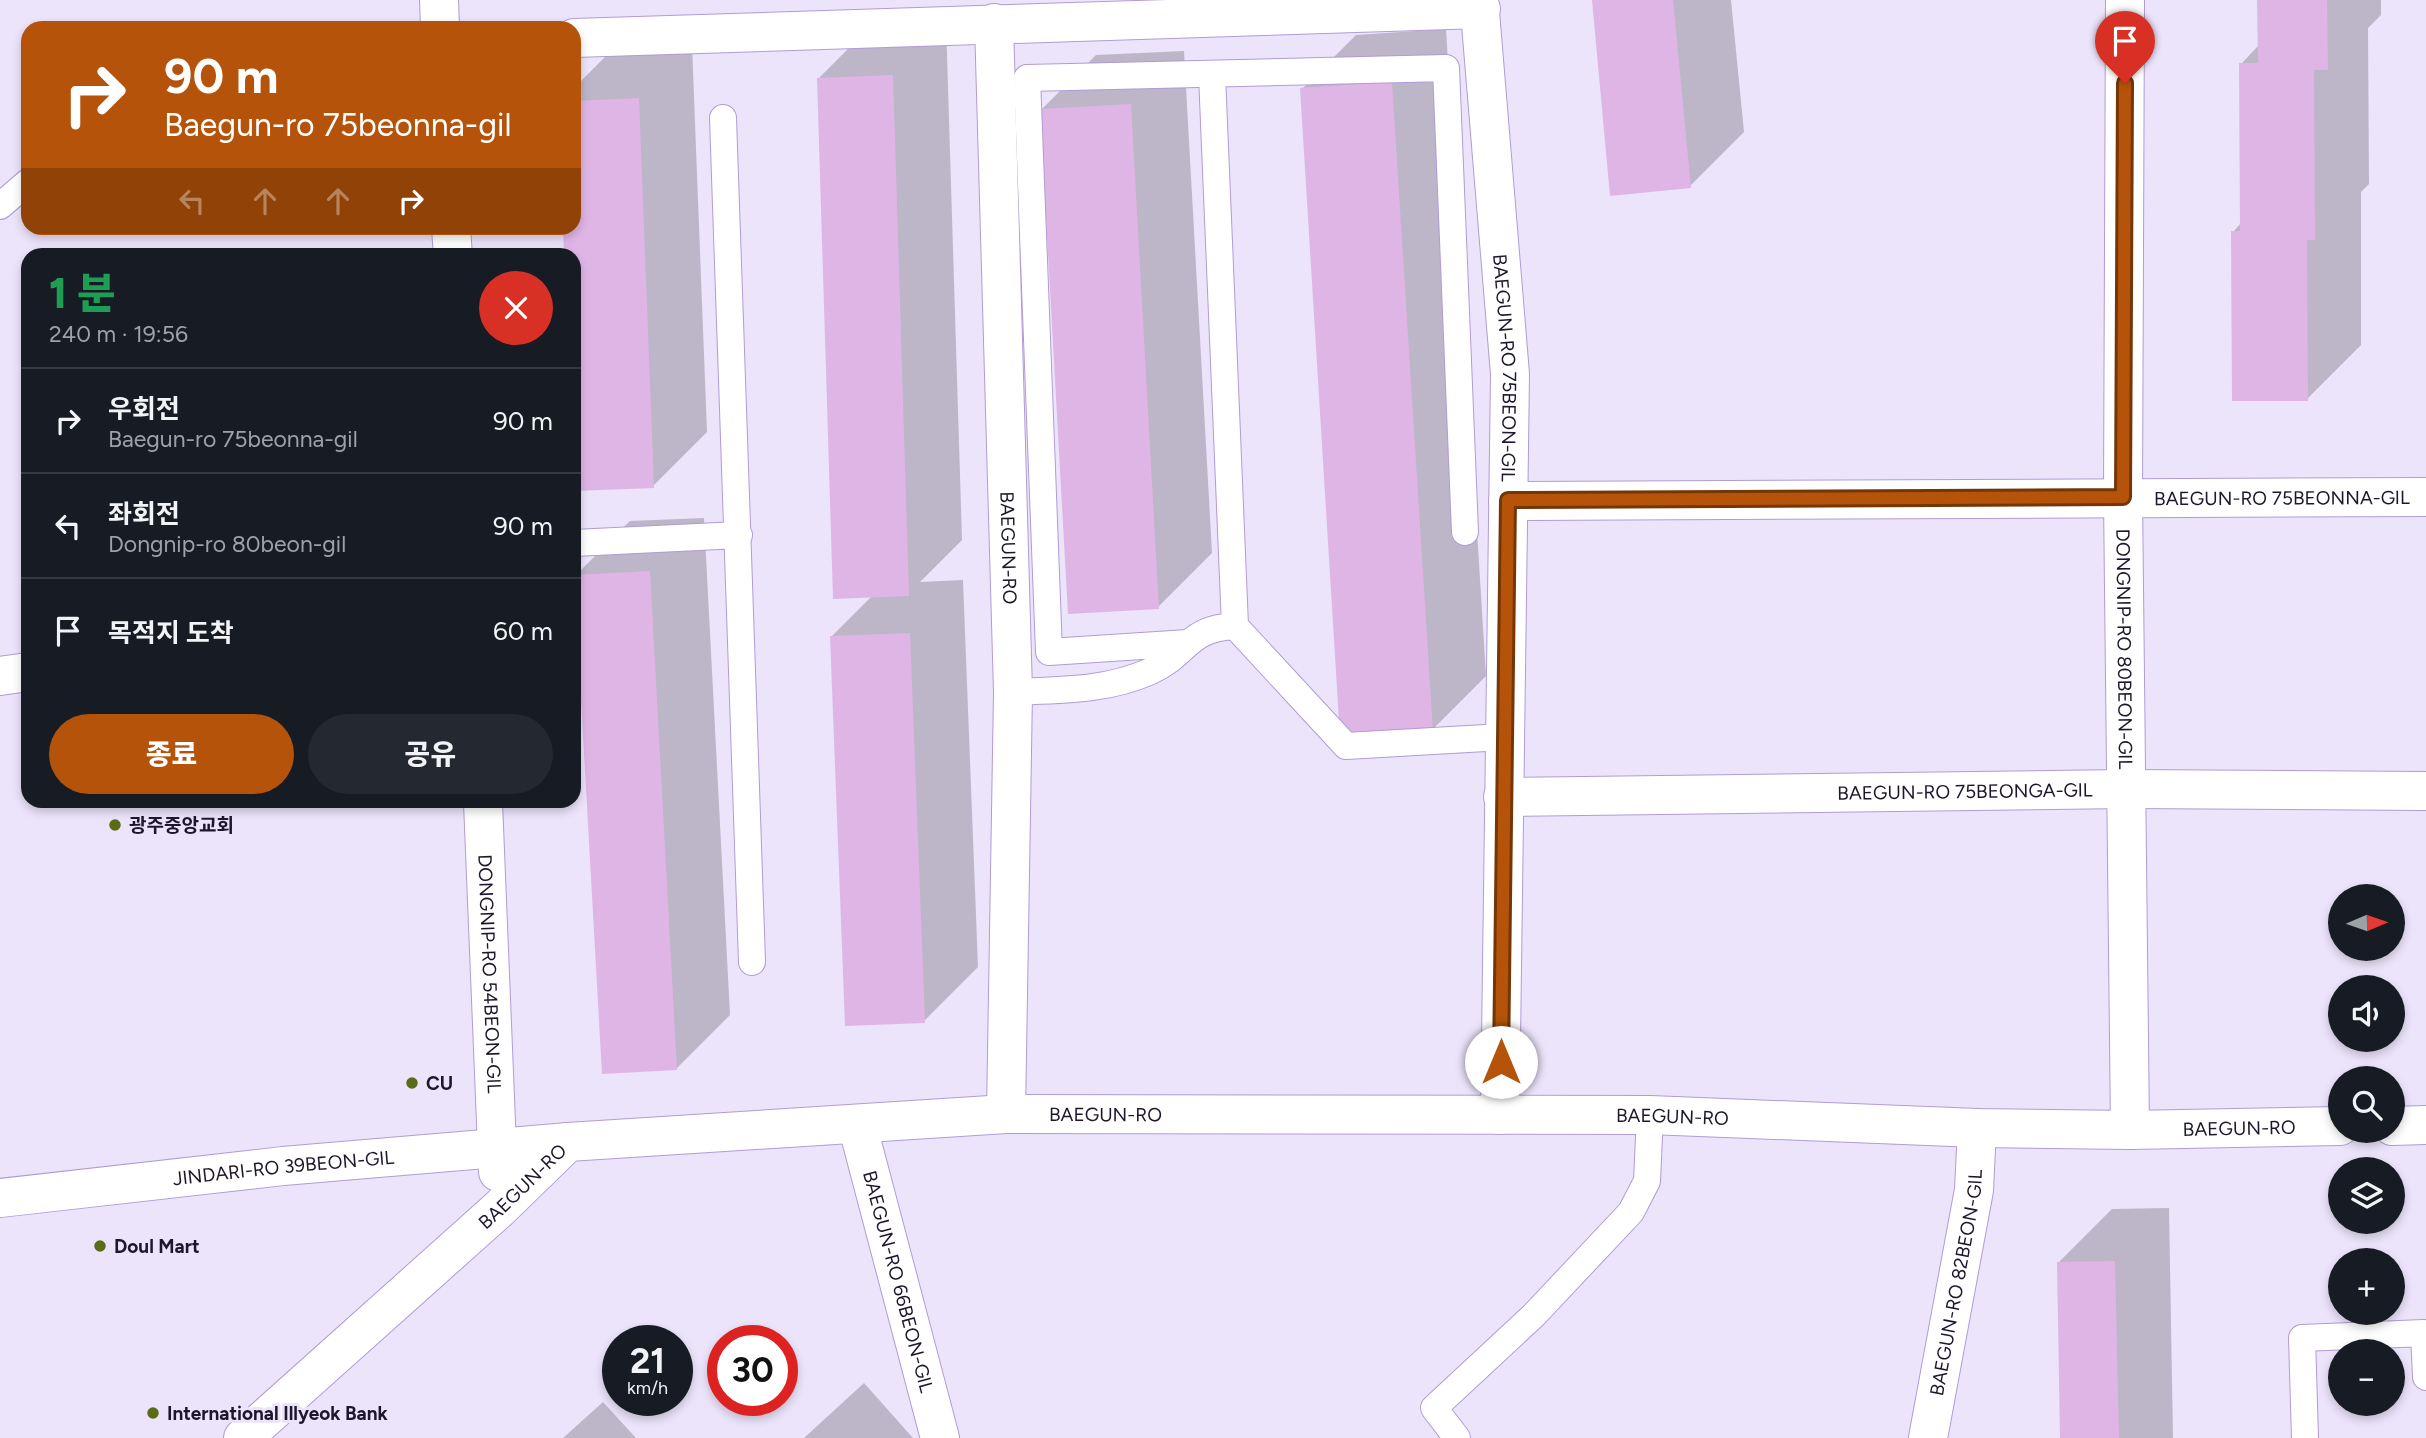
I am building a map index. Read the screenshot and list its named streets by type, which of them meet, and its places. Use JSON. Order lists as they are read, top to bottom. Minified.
{"streets":{"street":["BAEGUN-RO 75BEON-GIL","BAEGUN-RO 75BEONNA-GIL","BAEGUN-RO","DONGNIP-RO 80BEON-GIL","BAEGUN-RO 75BEONGA-GIL","DONGNIP-RO 54BEON-GIL","JINDARI-RO 39BEON-GIL","BAEGUN-RO 66BEON-GIL","BAEGUN-RO 82BEON-GIL"]},"crossings":[["BAEGUN-RO 75BEON-GIL","BAEGUN-RO 75BEONNA-GIL"],["BAEGUN-RO 75BEON-GIL","BAEGUN-RO"],["BAEGUN-RO 75BEON-GIL","BAEGUN-RO 75BEONGA-GIL"],["BAEGUN-RO 75BEONNA-GIL","DONGNIP-RO 80BEON-GIL"],["BAEGUN-RO","DONGNIP-RO 80BEON-GIL"],["BAEGUN-RO","DONGNIP-RO 54BEON-GIL"],["BAEGUN-RO","JINDARI-RO 39BEON-GIL"],["BAEGUN-RO","BAEGUN-RO 66BEON-GIL"],["BAEGUN-RO","BAEGUN-RO 82BEON-GIL"],["DONGNIP-RO 80BEON-GIL","BAEGUN-RO 75BEONGA-GIL"],["DONGNIP-RO 54BEON-GIL","JINDARI-RO 39BEON-GIL"]],"places":["광주중앙교회","CU","Doul Mart","International Illyeok Bank"],"north":"right","page":{"turn":["90 m","Baegun-ro 75beonna-gil"],"heading":["1 분","240 m · 19:56"],"list":[{"name":"우회전","note":"Baegun-ro 75beonna-gil","value":"90 m"},{"name":"좌회전","note":"Dongnip-ro 80beon-gil","value":"90 m"},{"name":"목적지 도착","value":"60 m"}],"buttons":["종료","공유"],"map_buttons":["+","−"],"speed":"21 km/h","limit":"30"}}
